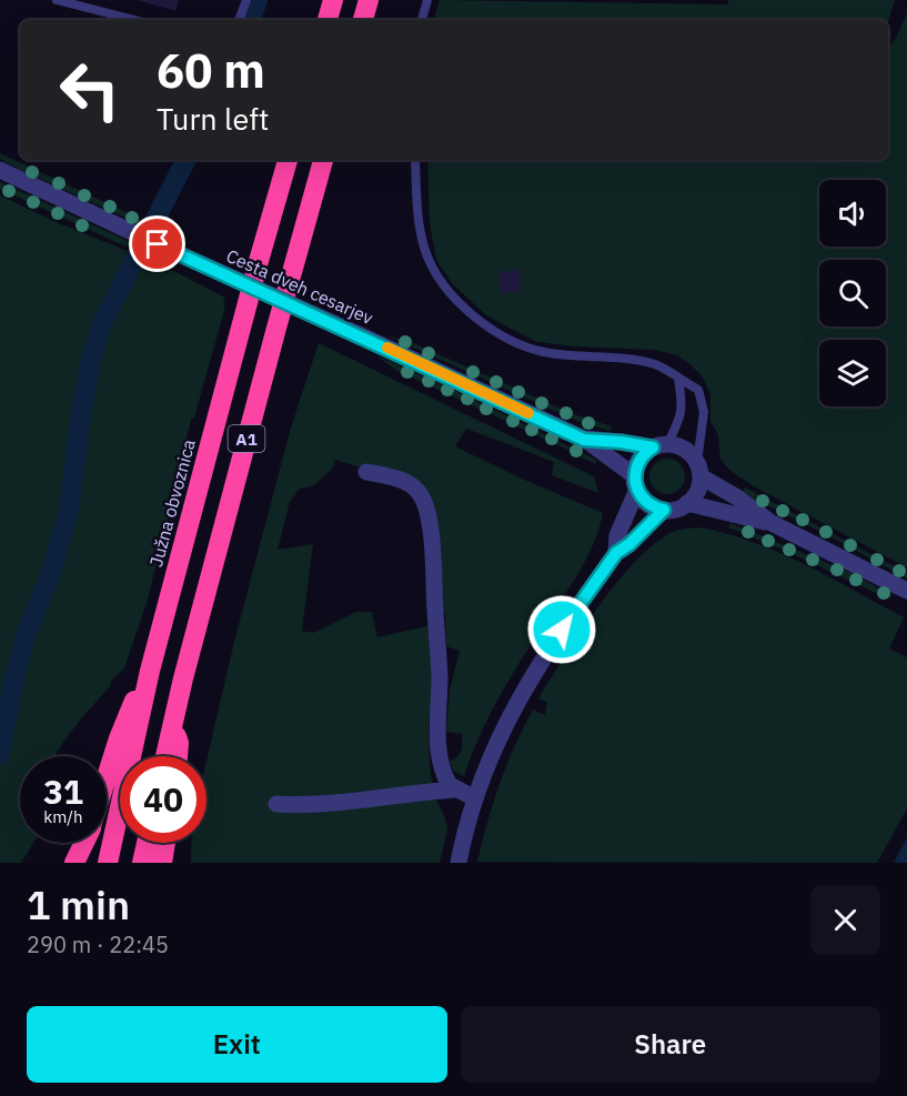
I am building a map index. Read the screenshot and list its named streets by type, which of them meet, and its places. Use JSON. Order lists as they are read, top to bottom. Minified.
{"streets":{"highway":["A1","Južna obvoznica"],"street":["Cesta dveh cesarjev"]},"page":{"turn":["60 m","Turn left"],"speed":"31 km/h","limit":"40","heading":["1 min","290 m · 22:45"],"buttons":["Exit","Share"]}}
